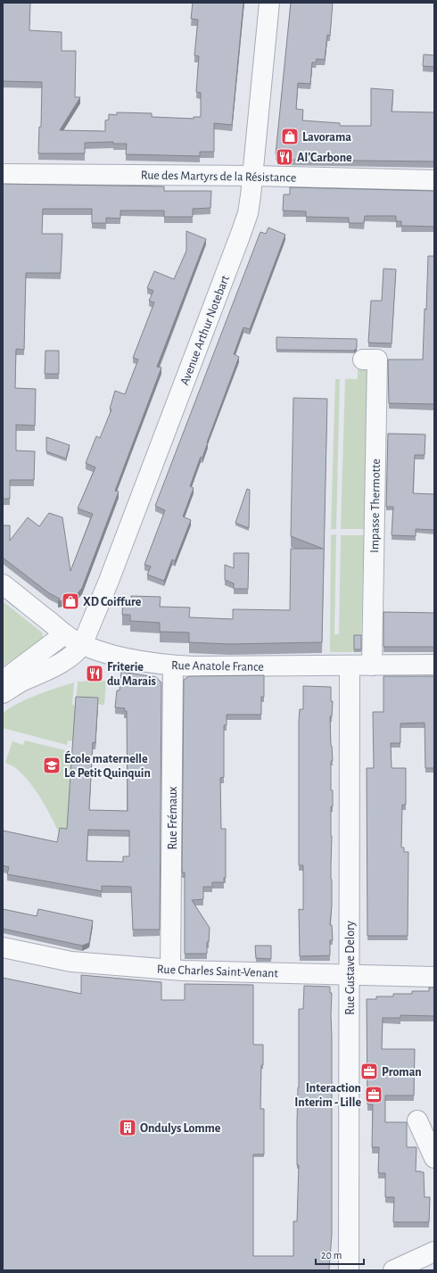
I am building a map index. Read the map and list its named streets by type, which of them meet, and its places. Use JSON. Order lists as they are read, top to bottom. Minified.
{"streets":{"street":["Rue des Martyrs de la Résistance","Avenue Arthur Notebart","Impasse Thermotte","Rue Anatole France","Rue Frémaux","Rue Gustave Delory","Rue Charles Saint-Venant"]},"crossings":[["Rue des Martyrs de la Résistance","Avenue Arthur Notebart"],["Avenue Arthur Notebart","Rue Anatole France"],["Impasse Thermotte","Rue Anatole France"],["Rue Anatole France","Rue Frémaux"],["Rue Anatole France","Rue Gustave Delory"],["Rue Frémaux","Rue Charles Saint-Venant"],["Rue Gustave Delory","Rue Charles Saint-Venant"]],"places":{"shop":["Lavorama","XD Coiffure"],"restaurant":["Al'Carbone","Friterie du Marais"],"school or university":["École maternelle Le Petit Quinquin"],"office":["Proman","Interaction Interim - Lille"],"building":["Ondulys Lomme"]},"scale_bar":"20 m"}
